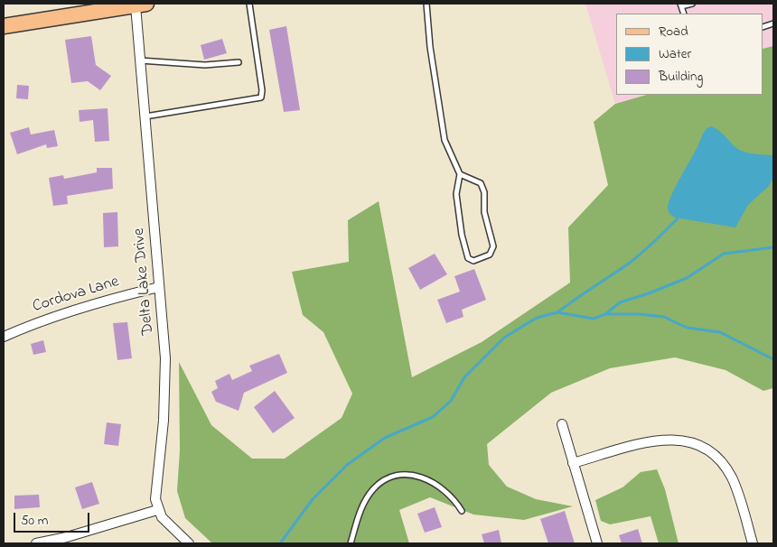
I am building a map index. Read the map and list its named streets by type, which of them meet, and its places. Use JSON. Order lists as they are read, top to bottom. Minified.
{"streets":{"street":["Delta Lake Drive","Cordova Lane"]},"crossings":[["Delta Lake Drive","Cordova Lane"]],"legend":["Road","Water","Building"],"scale_bar":"50 m"}
